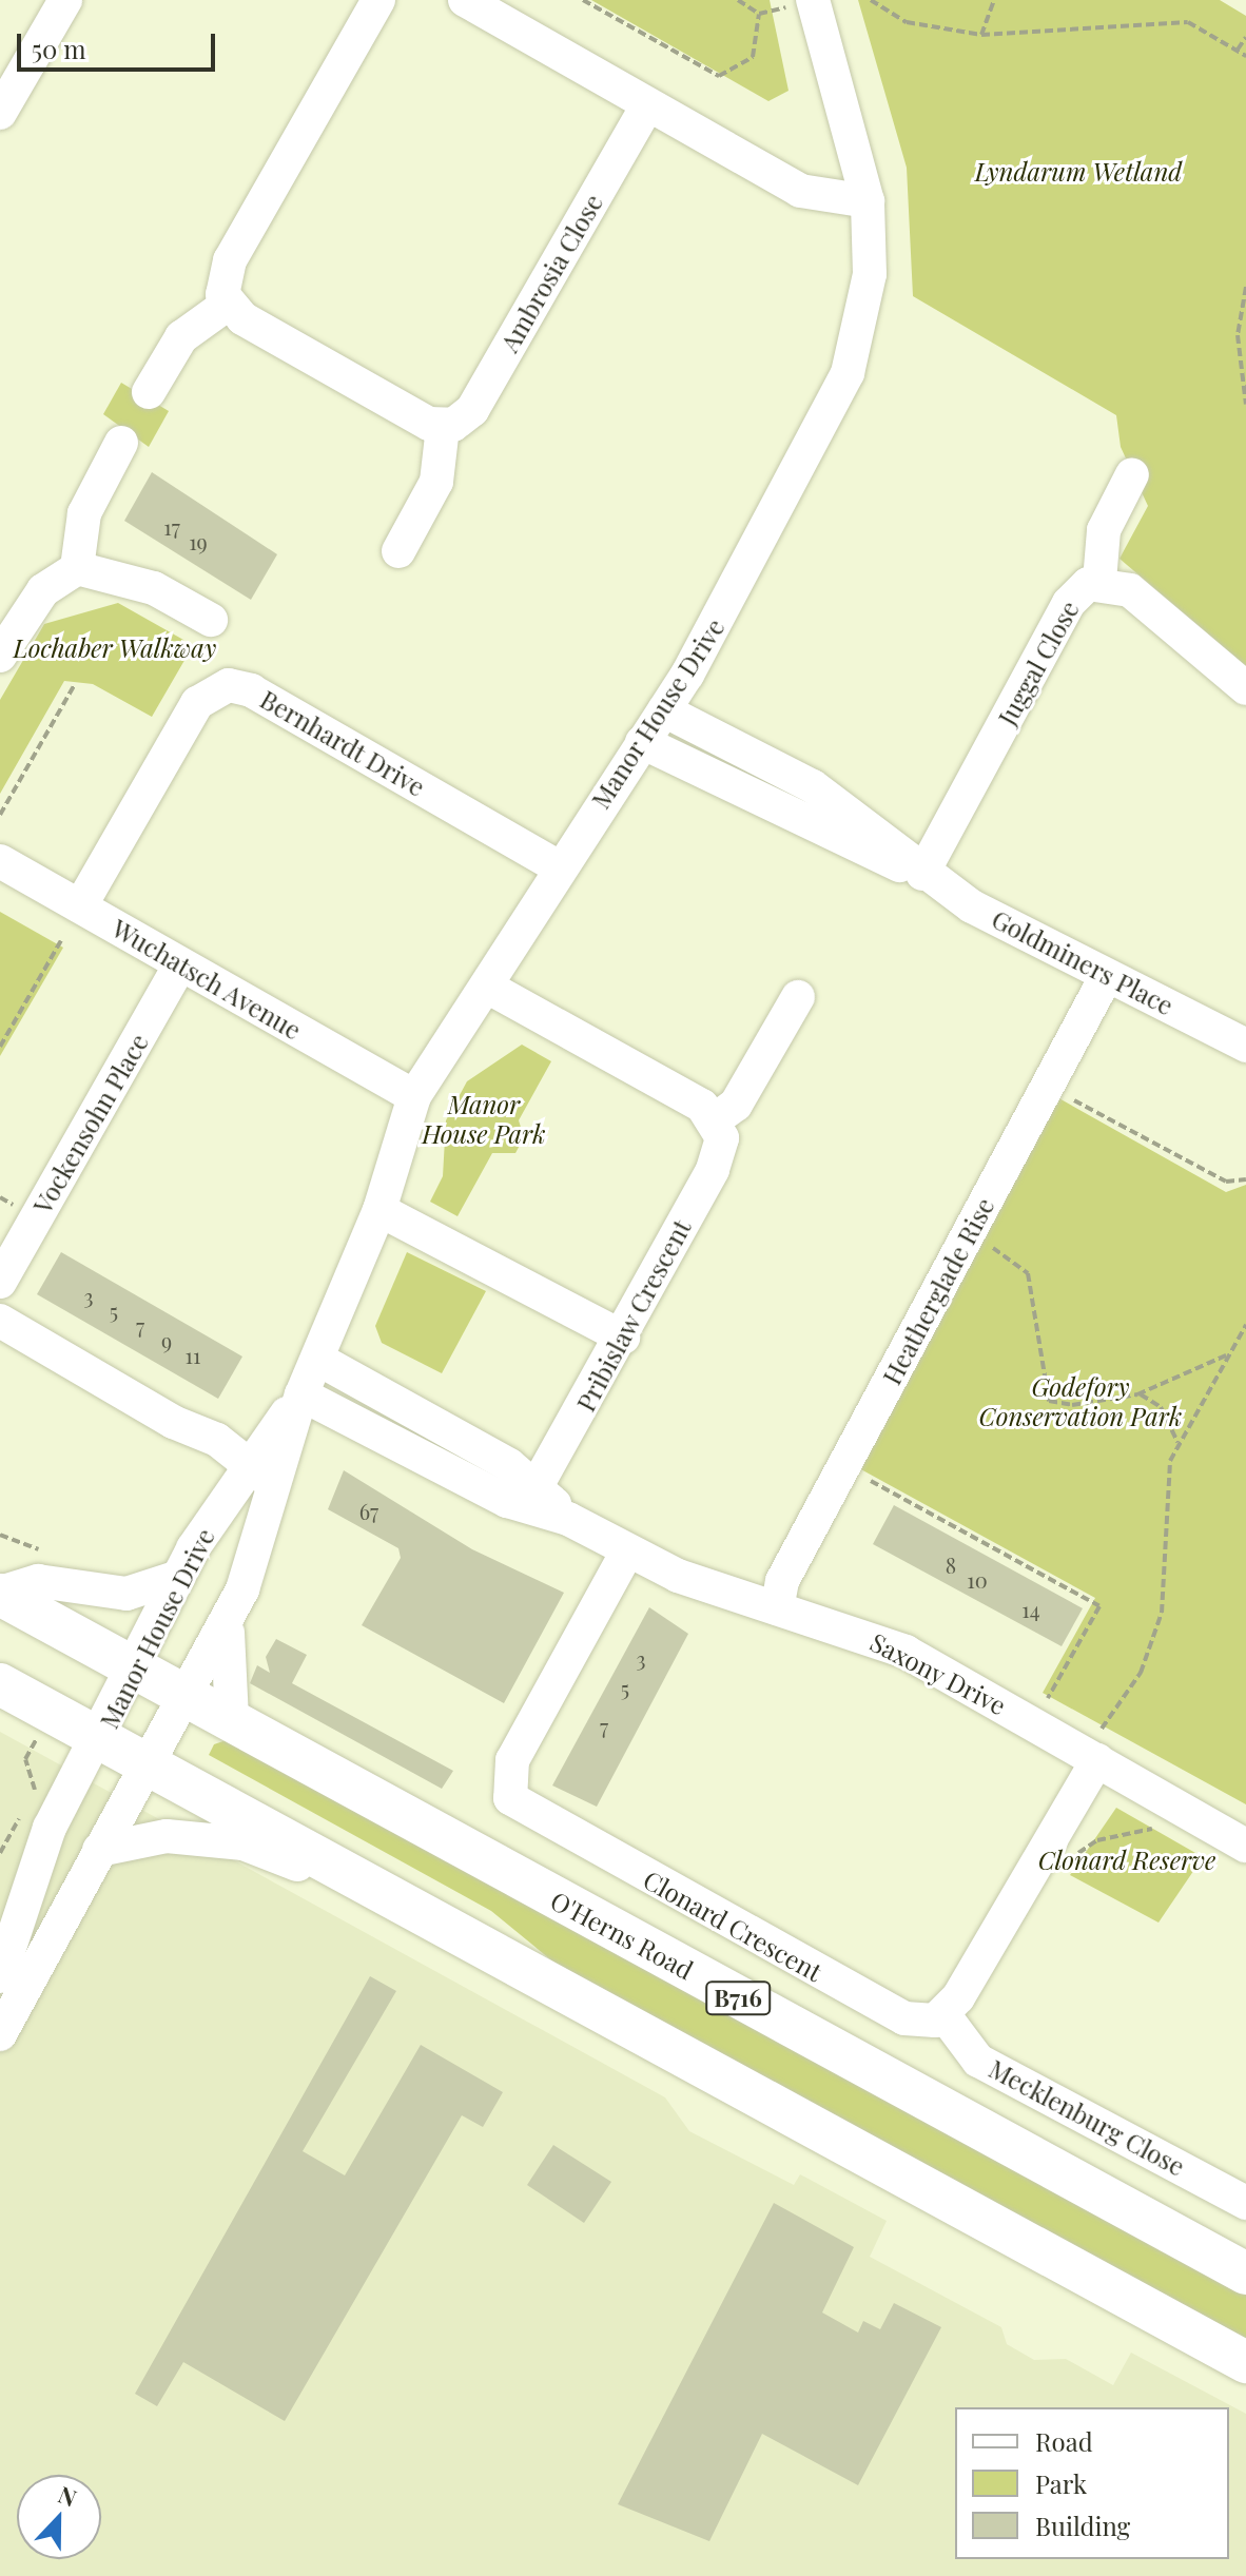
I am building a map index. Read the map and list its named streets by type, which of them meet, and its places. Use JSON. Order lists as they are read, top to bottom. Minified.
{"streets":{"main road":["O'Herns Road","B716"],"street":["Ambrosia Close","Juggal Close","Manor House Drive","Bernhardt Drive","Goldminers Place","Wuchatsch Avenue","Vockensohn Place","Heatherglade Rise","Pribislaw Crescent","Saxony Drive","Clonard Crescent","Mecklenburg Close"]},"crossings":[["Juggal Close","Goldminers Place"],["Manor House Drive","Bernhardt Drive"],["Manor House Drive","Goldminers Place"],["Manor House Drive","Wuchatsch Avenue"],["Manor House Drive","Saxony Drive"],["Manor House Drive","O'Herns Road"],["Bernhardt Drive","Wuchatsch Avenue"],["Goldminers Place","Heatherglade Rise"],["Wuchatsch Avenue","Vockensohn Place"],["Heatherglade Rise","Saxony Drive"],["Pribislaw Crescent","Saxony Drive"],["Saxony Drive","Clonard Crescent"],["Clonard Crescent","Mecklenburg Close"]],"parks":["Lyndarum Wetland","Lochaber Walkway","Manor House Park","Godefory Conservation Park","Clonard Reserve"],"house_numbers":["17","19","3","5","7","9","11","67","8","10","14","3","5","7"],"legend":["Road","Park","Building"],"scale_bar":"50 m","north":"top"}
